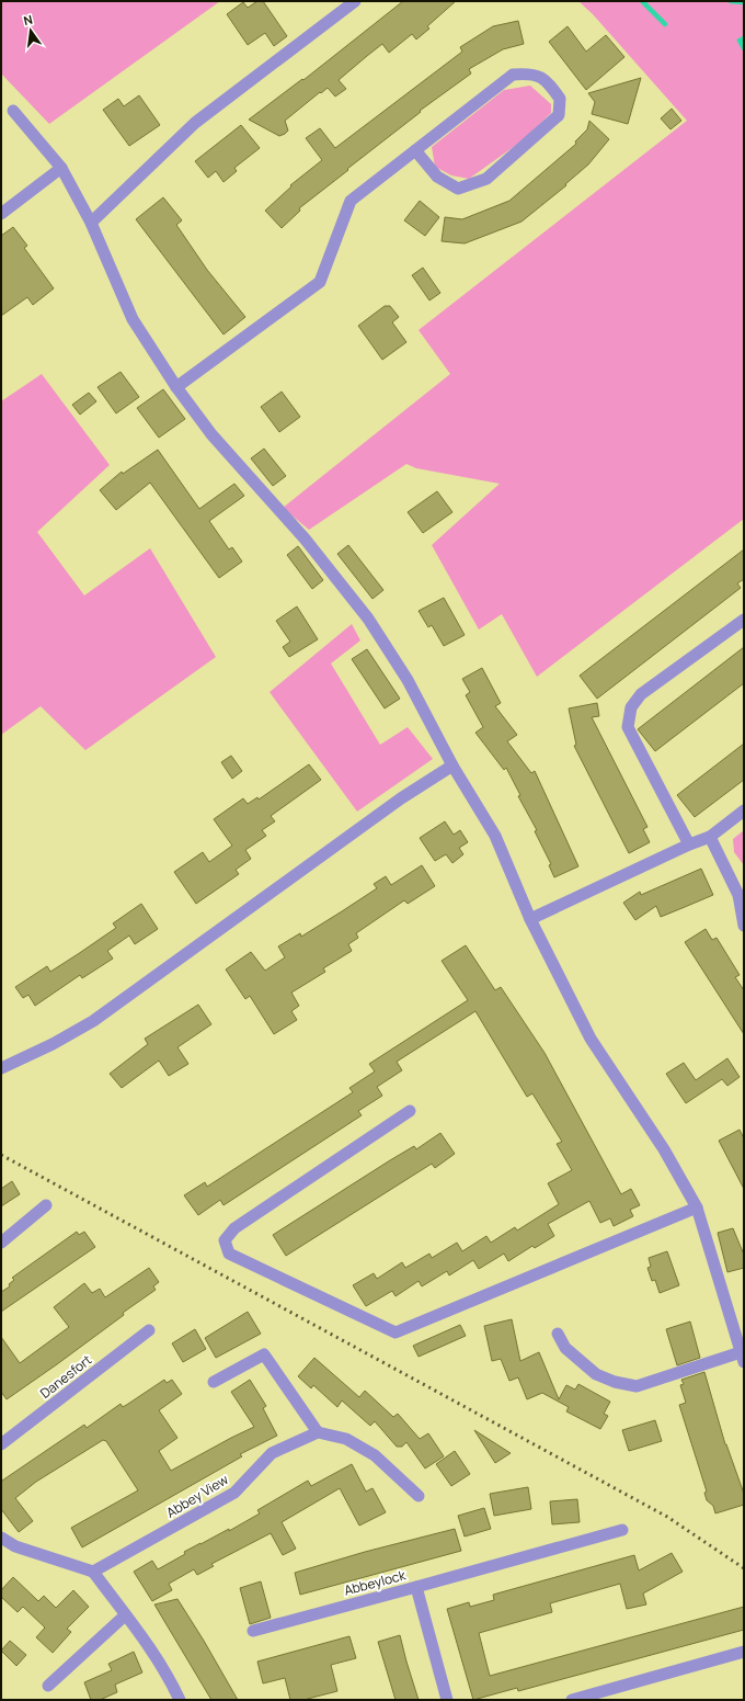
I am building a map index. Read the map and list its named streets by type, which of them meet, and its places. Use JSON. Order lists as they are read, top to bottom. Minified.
{"streets":{"street":["Danesfort","Abbey View","Abbeylock"]},"north":"top"}
